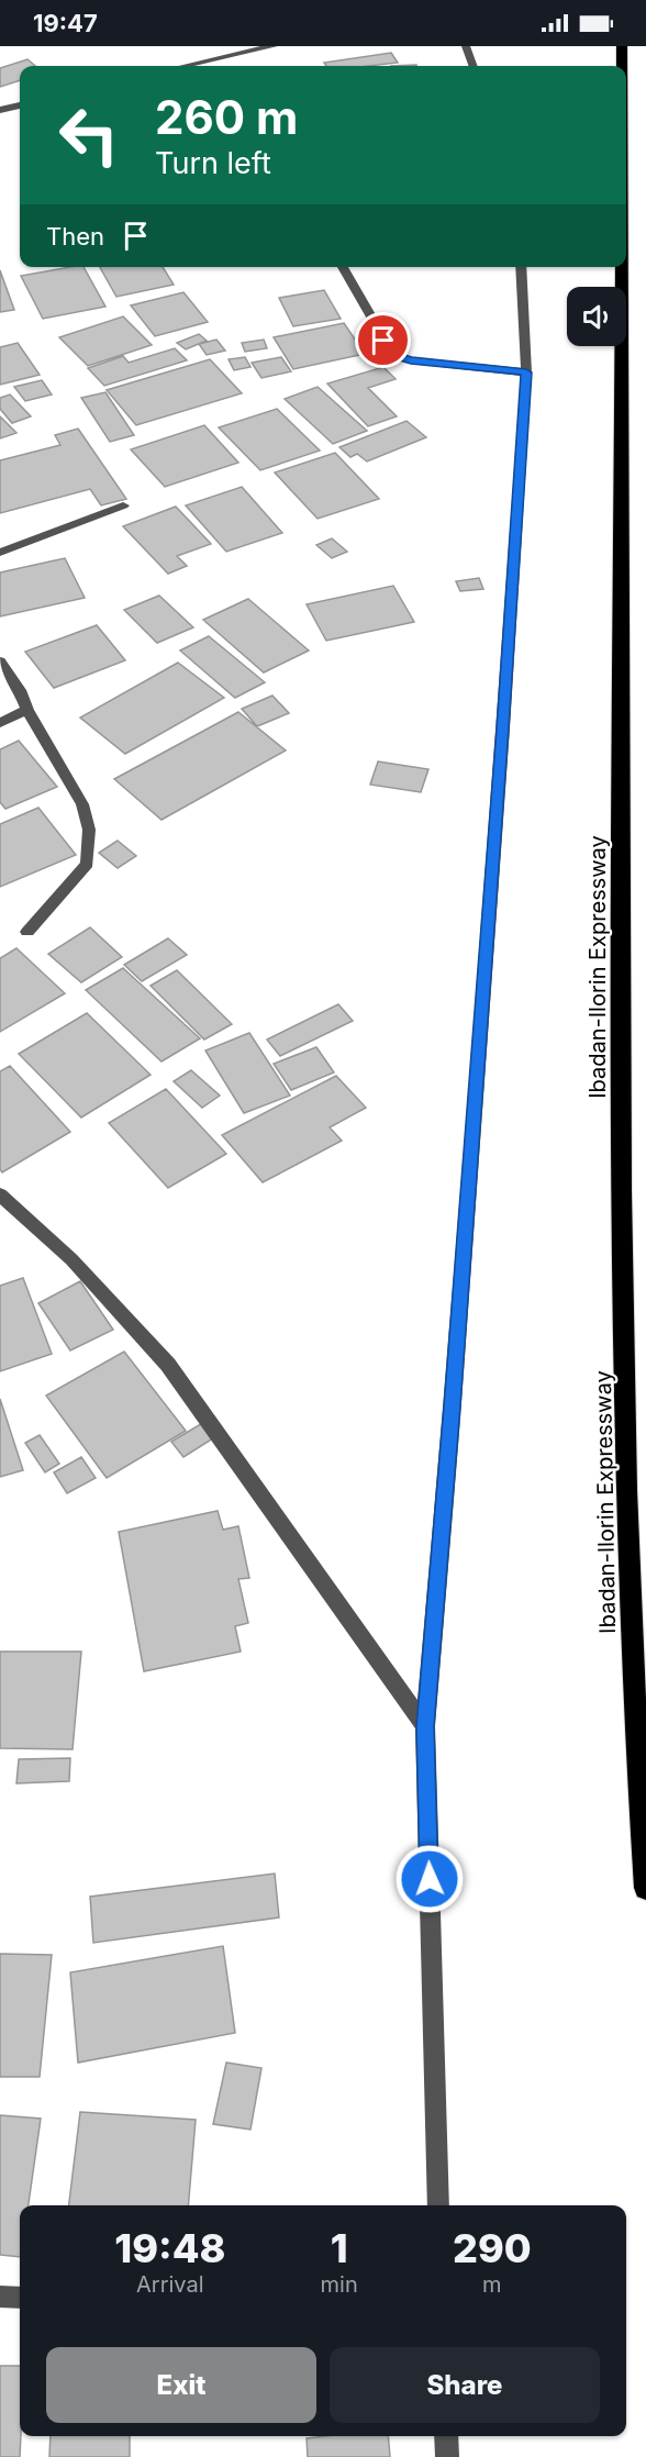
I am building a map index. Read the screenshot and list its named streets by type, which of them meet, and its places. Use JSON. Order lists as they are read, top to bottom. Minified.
{"streets":{"highway":["Ibadan-Ilorin Expressway"]},"page":{"status":"19:47","turn":["260 m","Turn left"],"then":"Then","eta":["19:48","Arrival","1","min","290","m"],"buttons":["Exit","Share"]}}
